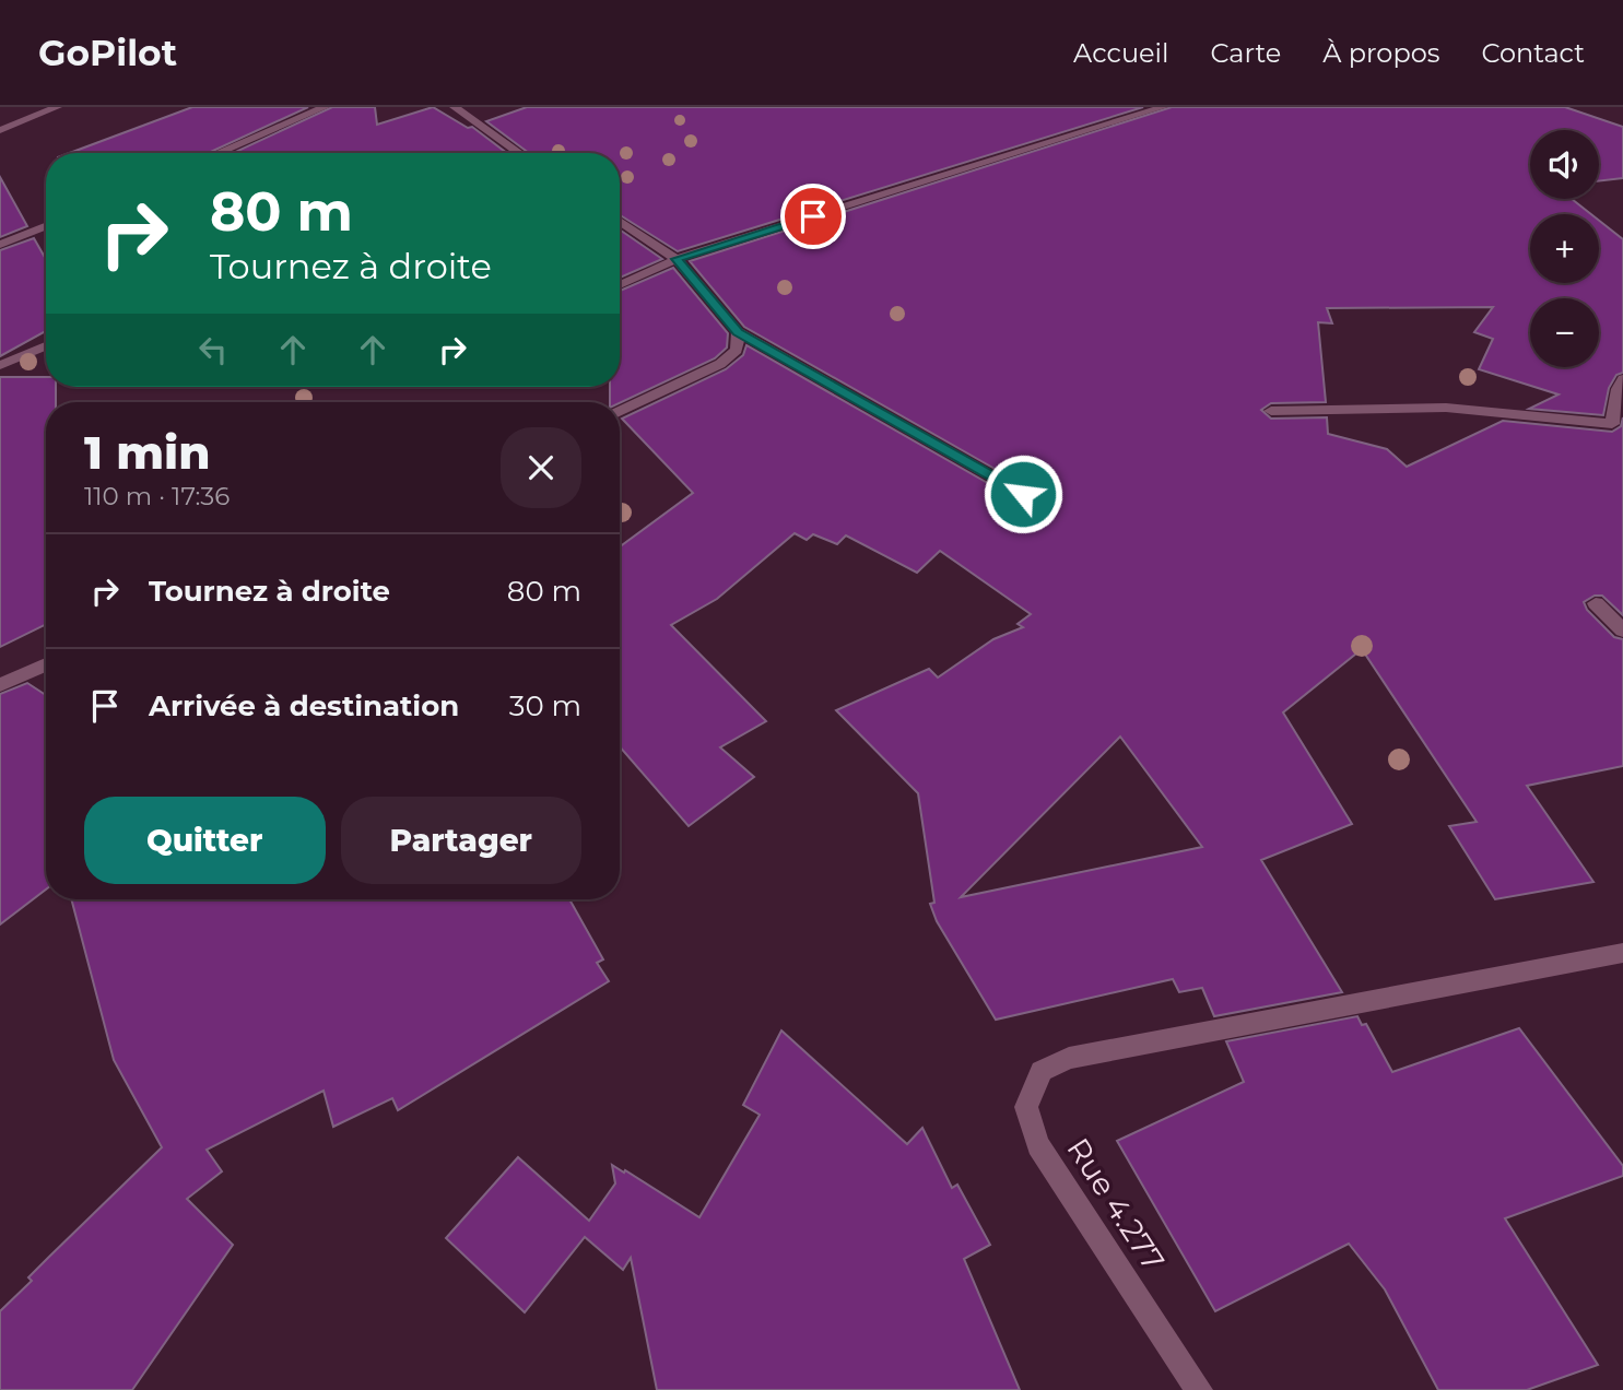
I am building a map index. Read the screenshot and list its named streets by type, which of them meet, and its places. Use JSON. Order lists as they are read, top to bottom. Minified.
{"streets":{"street":["Rue 4.277"]},"page":{"header":"GoPilot","nav":["Accueil","Carte","À propos","Contact"],"map_buttons":["+","−"],"turn":["80 m","Tournez à droite"],"heading":["1 min","110 m · 17:36"],"list":[{"name":"Tournez à droite","value":"80 m"},{"name":"Arrivée à destination","value":"30 m"}],"buttons":["Quitter","Partager"]}}
